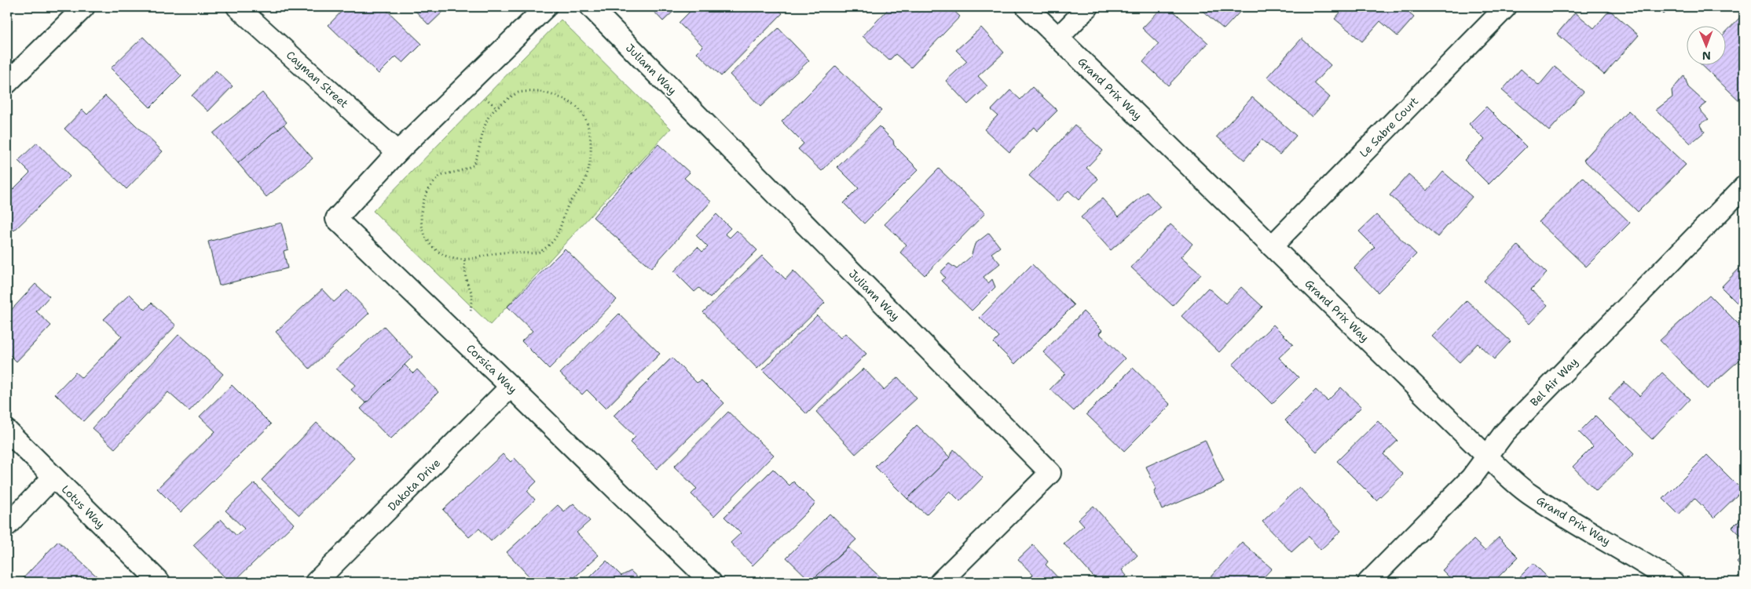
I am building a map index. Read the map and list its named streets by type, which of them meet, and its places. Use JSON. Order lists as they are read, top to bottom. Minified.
{"streets":{"street":["Juliann Way","Cayman Street","Grand Prix Way","Le Sabre Court","Corsica Way","Bel Air Way","Dakota Drive","Lotus Way"]},"crossings":[["Cayman Street","Corsica Way"],["Grand Prix Way","Le Sabre Court"],["Grand Prix Way","Bel Air Way"],["Corsica Way","Dakota Drive"]],"north":"bottom"}
